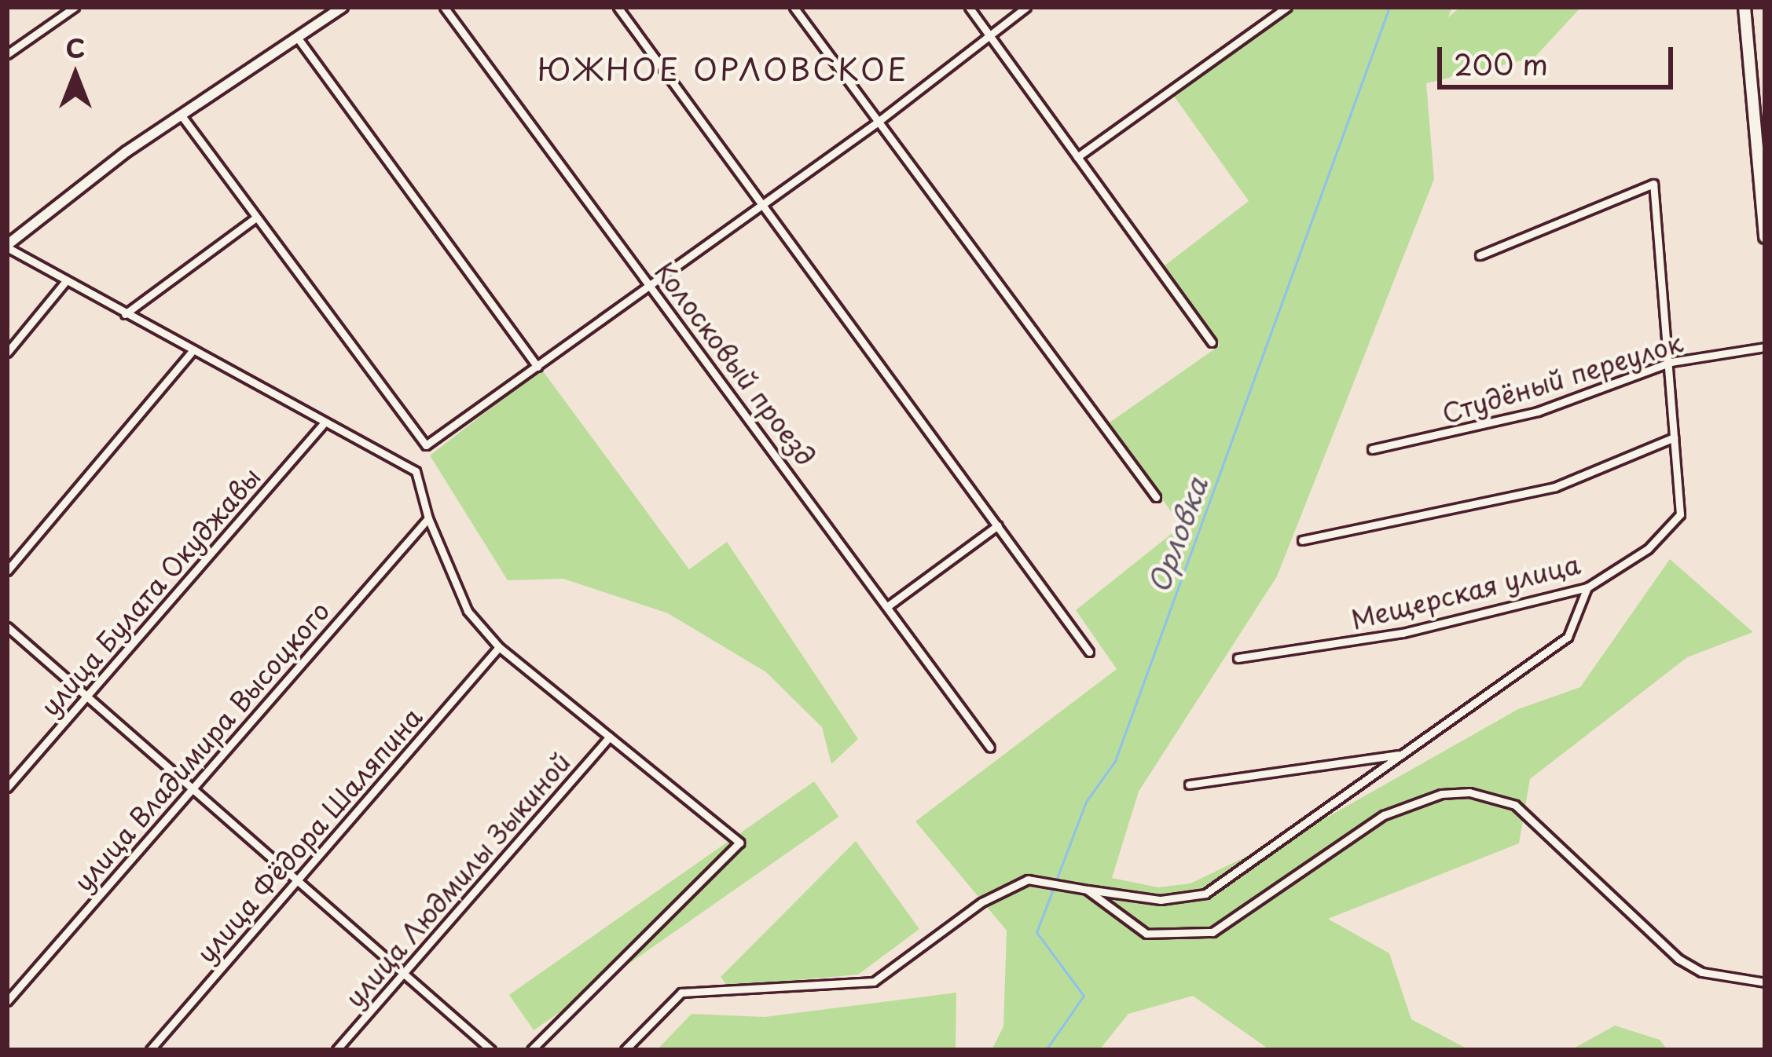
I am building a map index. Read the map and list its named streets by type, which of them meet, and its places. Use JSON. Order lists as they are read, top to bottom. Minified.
{"streets":{"street":["Колосковый проезд","Студёный переулок","улица Булата Окуджавы","Мещерская улица","улица Владимира Высоцкого","улица Фёдора Шаляпина","улица Людмилы Зыкиной"]},"districts":["ЮЖНОЕ ОРЛОВСКОЕ"],"water":["Орловка"],"scale_bar":"200 m","north":"top"}
